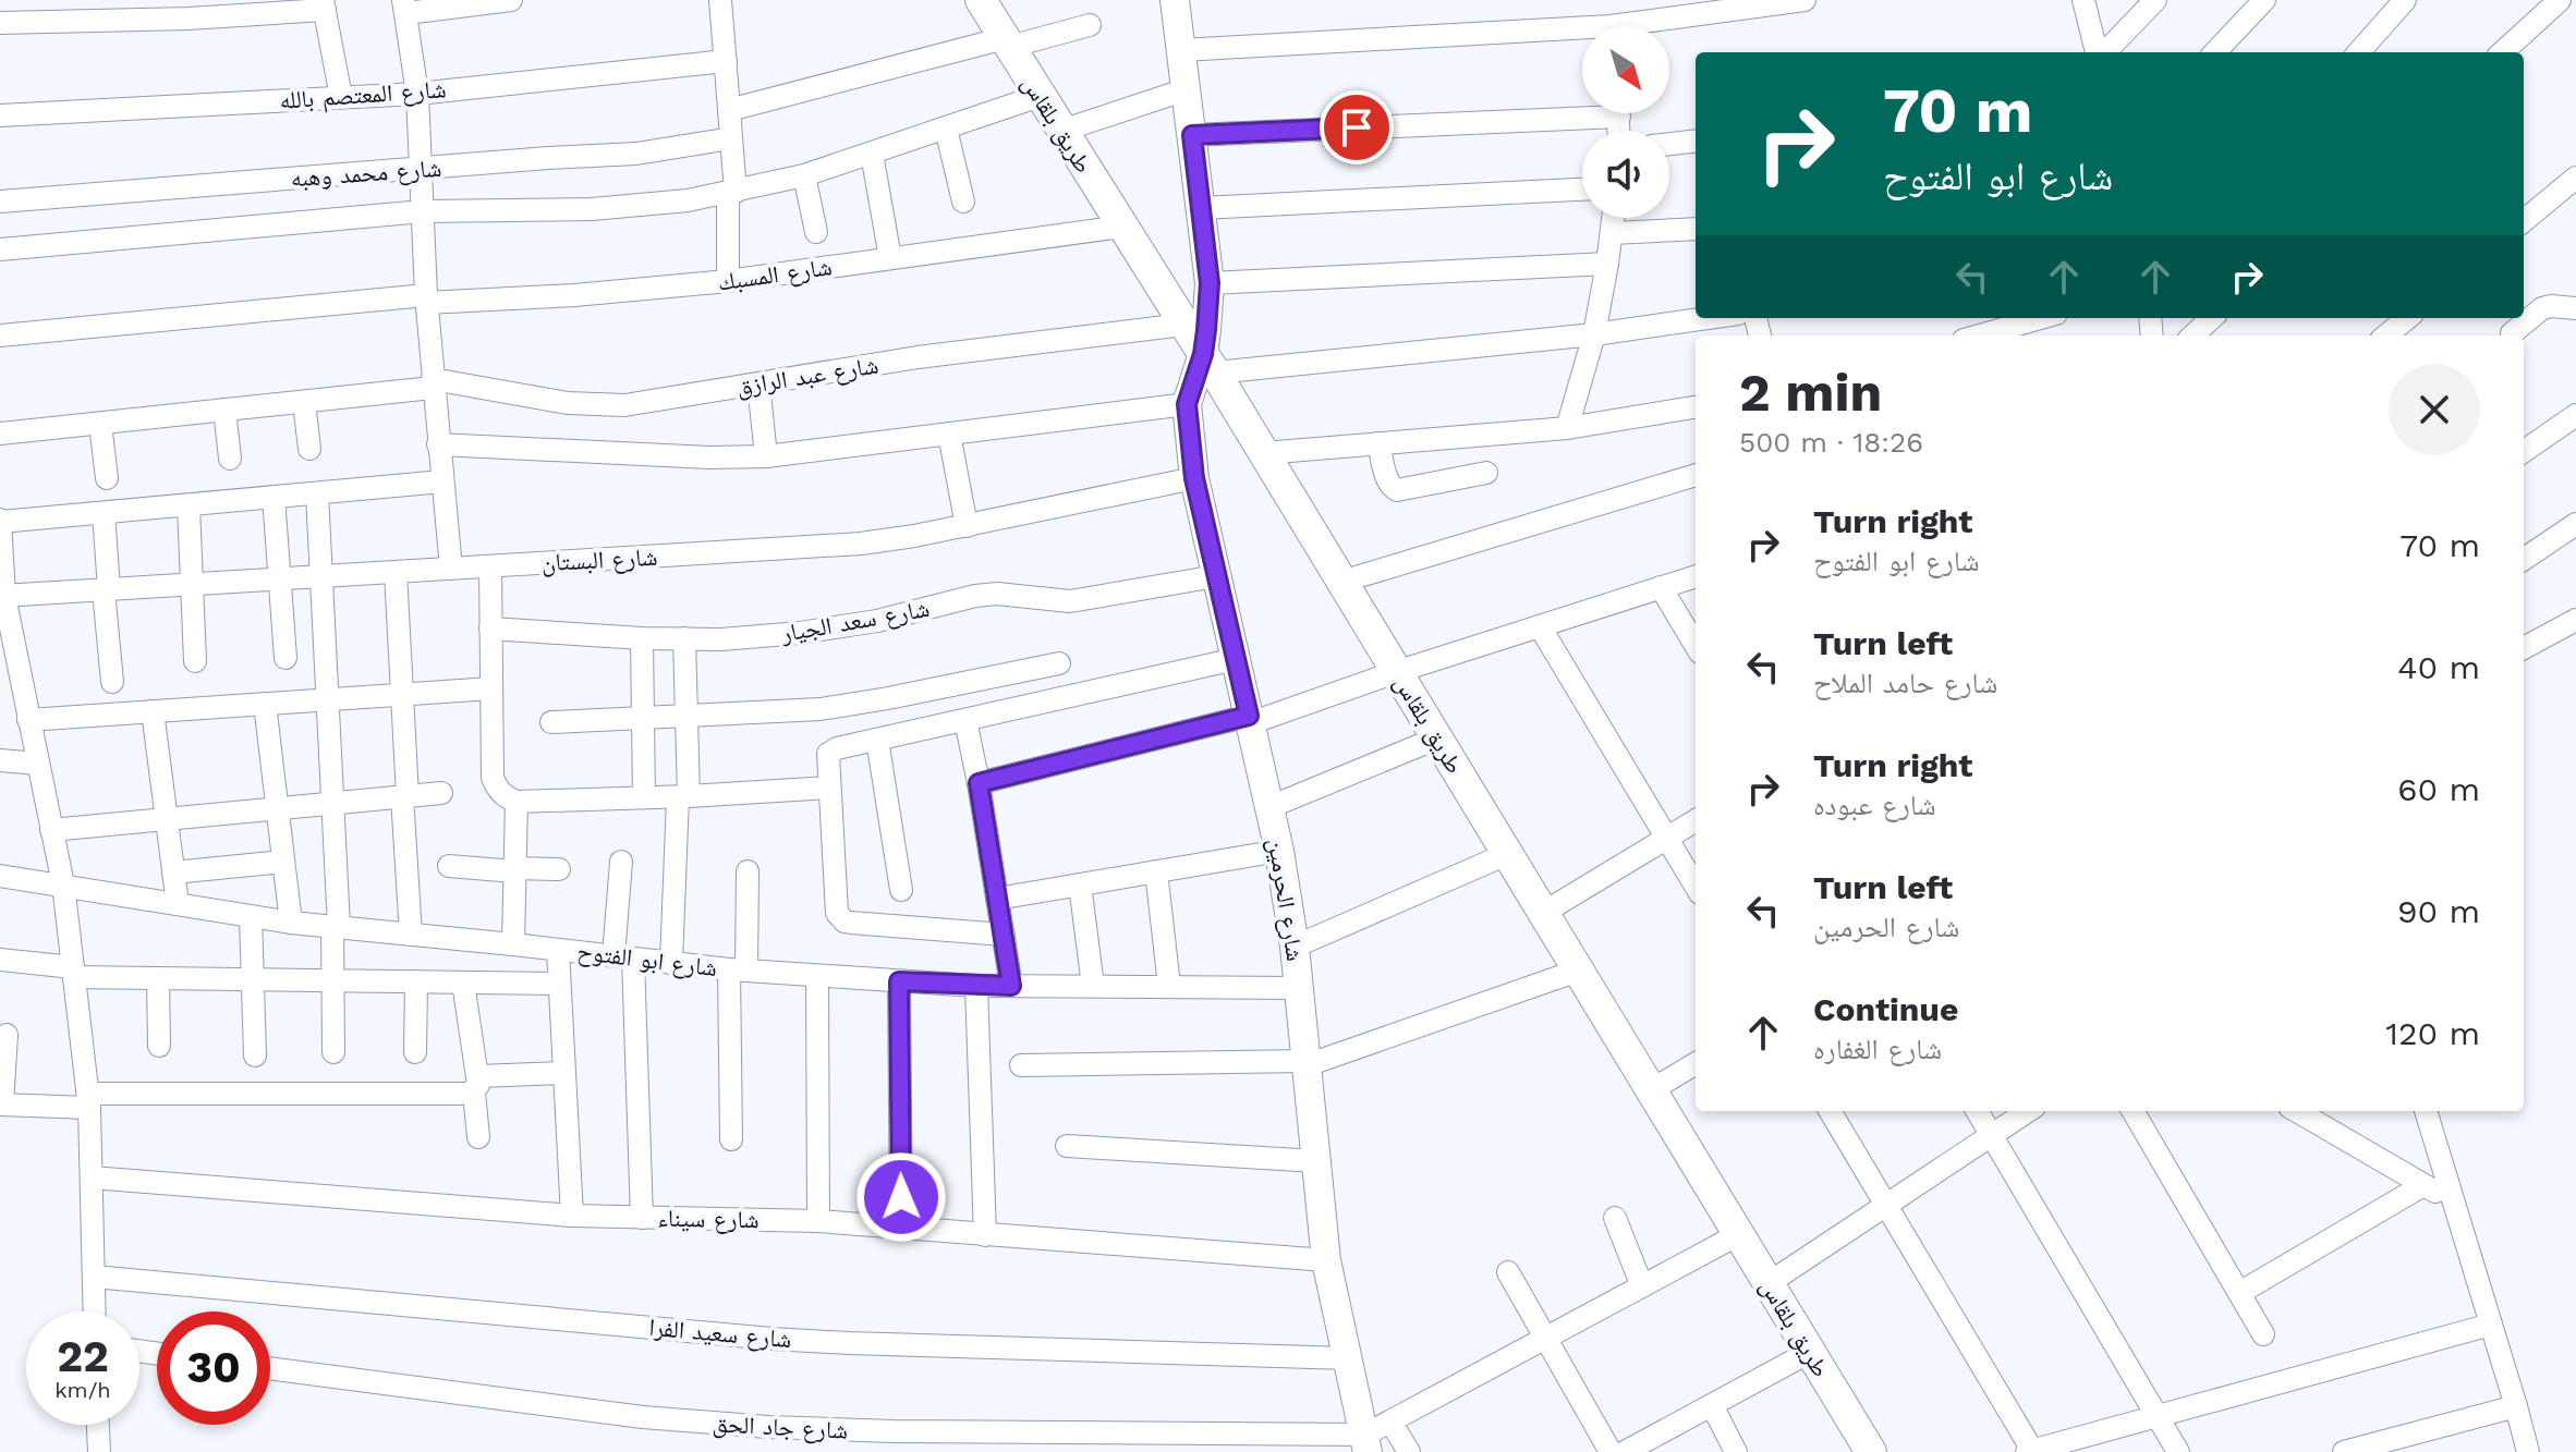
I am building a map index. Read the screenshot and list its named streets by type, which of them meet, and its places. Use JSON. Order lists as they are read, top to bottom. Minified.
{"streets":{"main road":["طريق بلقاس"],"street":["شارع المعتصم بالله","شارع محمد وهبه","شارع المسبك","شارع عبد الرازق","شارع البستان","شارع سعد الجيار","شارع الحرمين","شارع ابو الفتوح","شارع سيناء","شارع سعيد الفرا","شارع جاد الحق"]},"crossings":[["طريق بلقاس","شارع المسبك"],["طريق بلقاس","شارع عبد الرازق"],["طريق بلقاس","شارع الحرمين"],["شارع البستان","شارع الحرمين"],["شارع سعد الجيار","شارع الحرمين"],["شارع الحرمين","شارع ابو الفتوح"],["شارع الحرمين","شارع سيناء"],["شارع الحرمين","شارع سعيد الفرا"],["شارع الحرمين","شارع جاد الحق"]],"north":"bottom right","page":{"turn":["70 m","شارع ابو الفتوح"],"heading":["2 min","500 m · 18:26"],"list":[{"name":"Turn right","note":"شارع ابو الفتوح","value":"70 m"},{"name":"Turn left","note":"شارع حامد الملاح","value":"40 m"},{"name":"Turn right","note":"شارع عبوده","value":"60 m"},{"name":"Turn left","note":"شارع الحرمين","value":"90 m"},{"name":"Continue","note":"شارع الغفاره","value":"120 m"}],"speed":"22 km/h","limit":"30"}}
